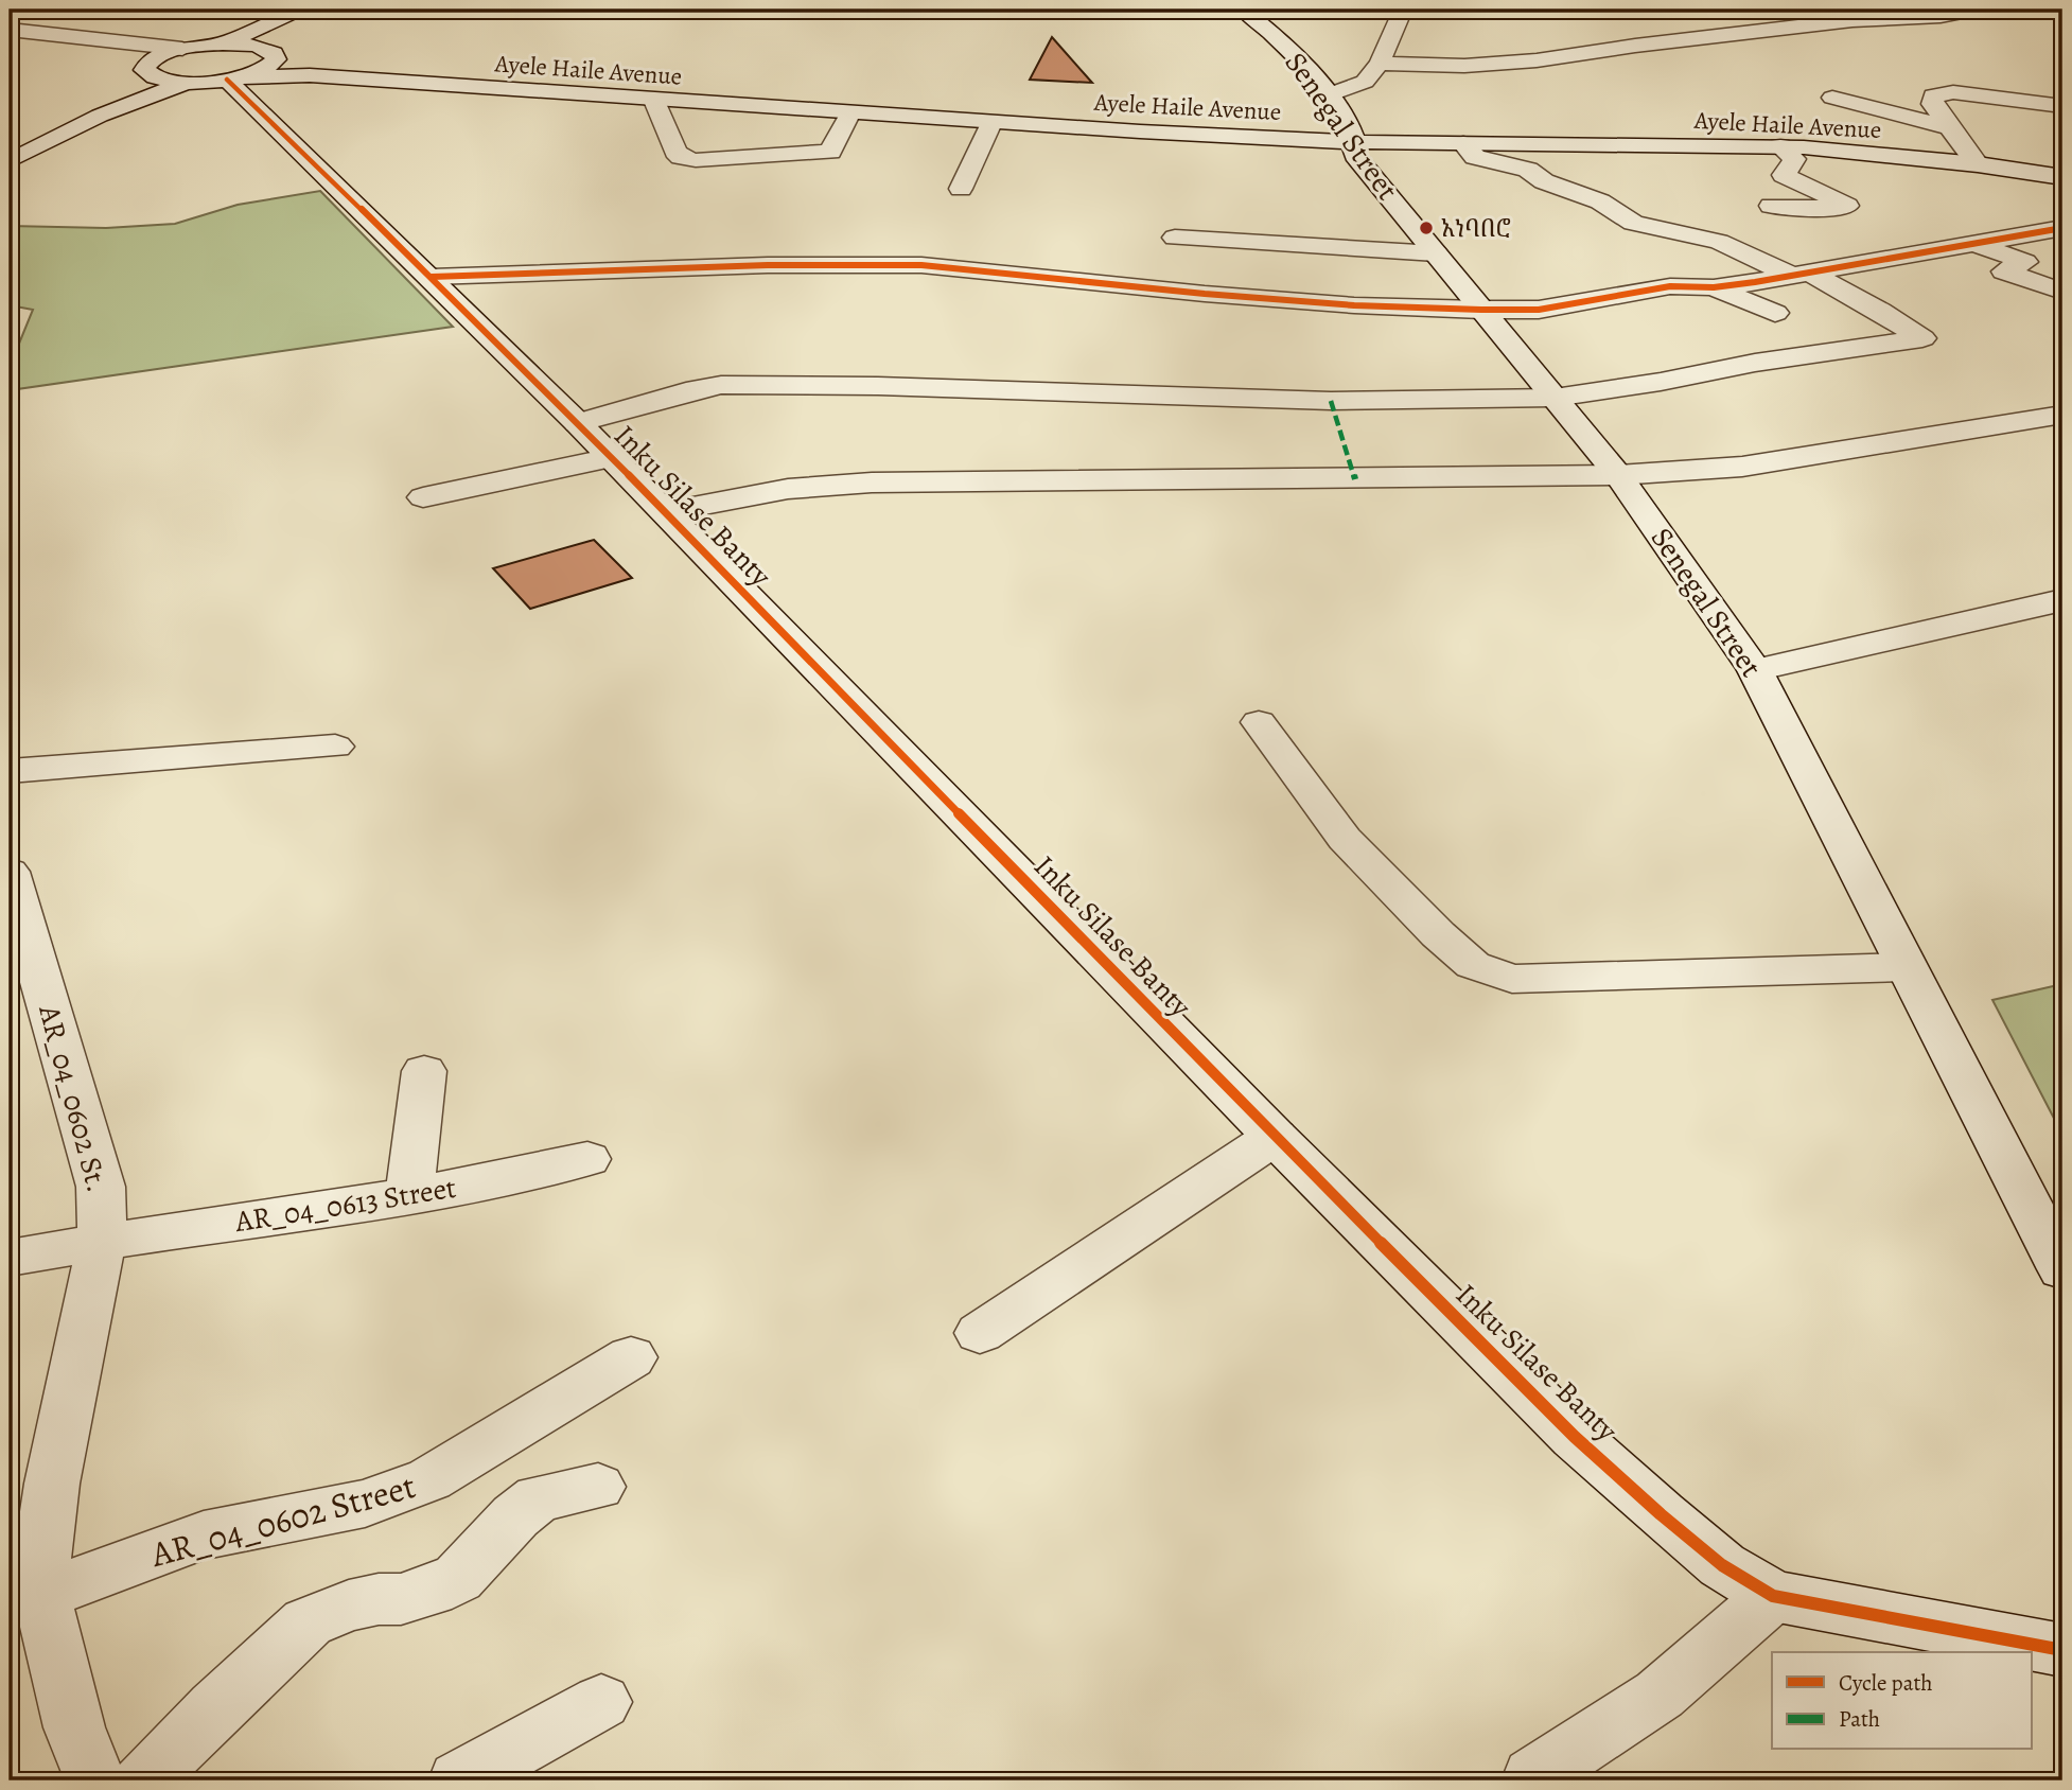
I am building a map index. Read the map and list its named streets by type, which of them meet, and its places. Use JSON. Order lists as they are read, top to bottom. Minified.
{"streets":{"street":["Ayele Haile Avenue","Senegal Street","Inku Silase Banty","AR_04_0602 St.","AR_04_0613 Street","AR_04_0602 Street"]},"crossings":[["Ayele Haile Avenue","Senegal Street"],["Ayele Haile Avenue","Inku Silase Banty"],["AR_04_0602 St.","AR_04_0613 Street"]],"places":["አነባበሮ"],"legend":["Cycle path","Path"]}
